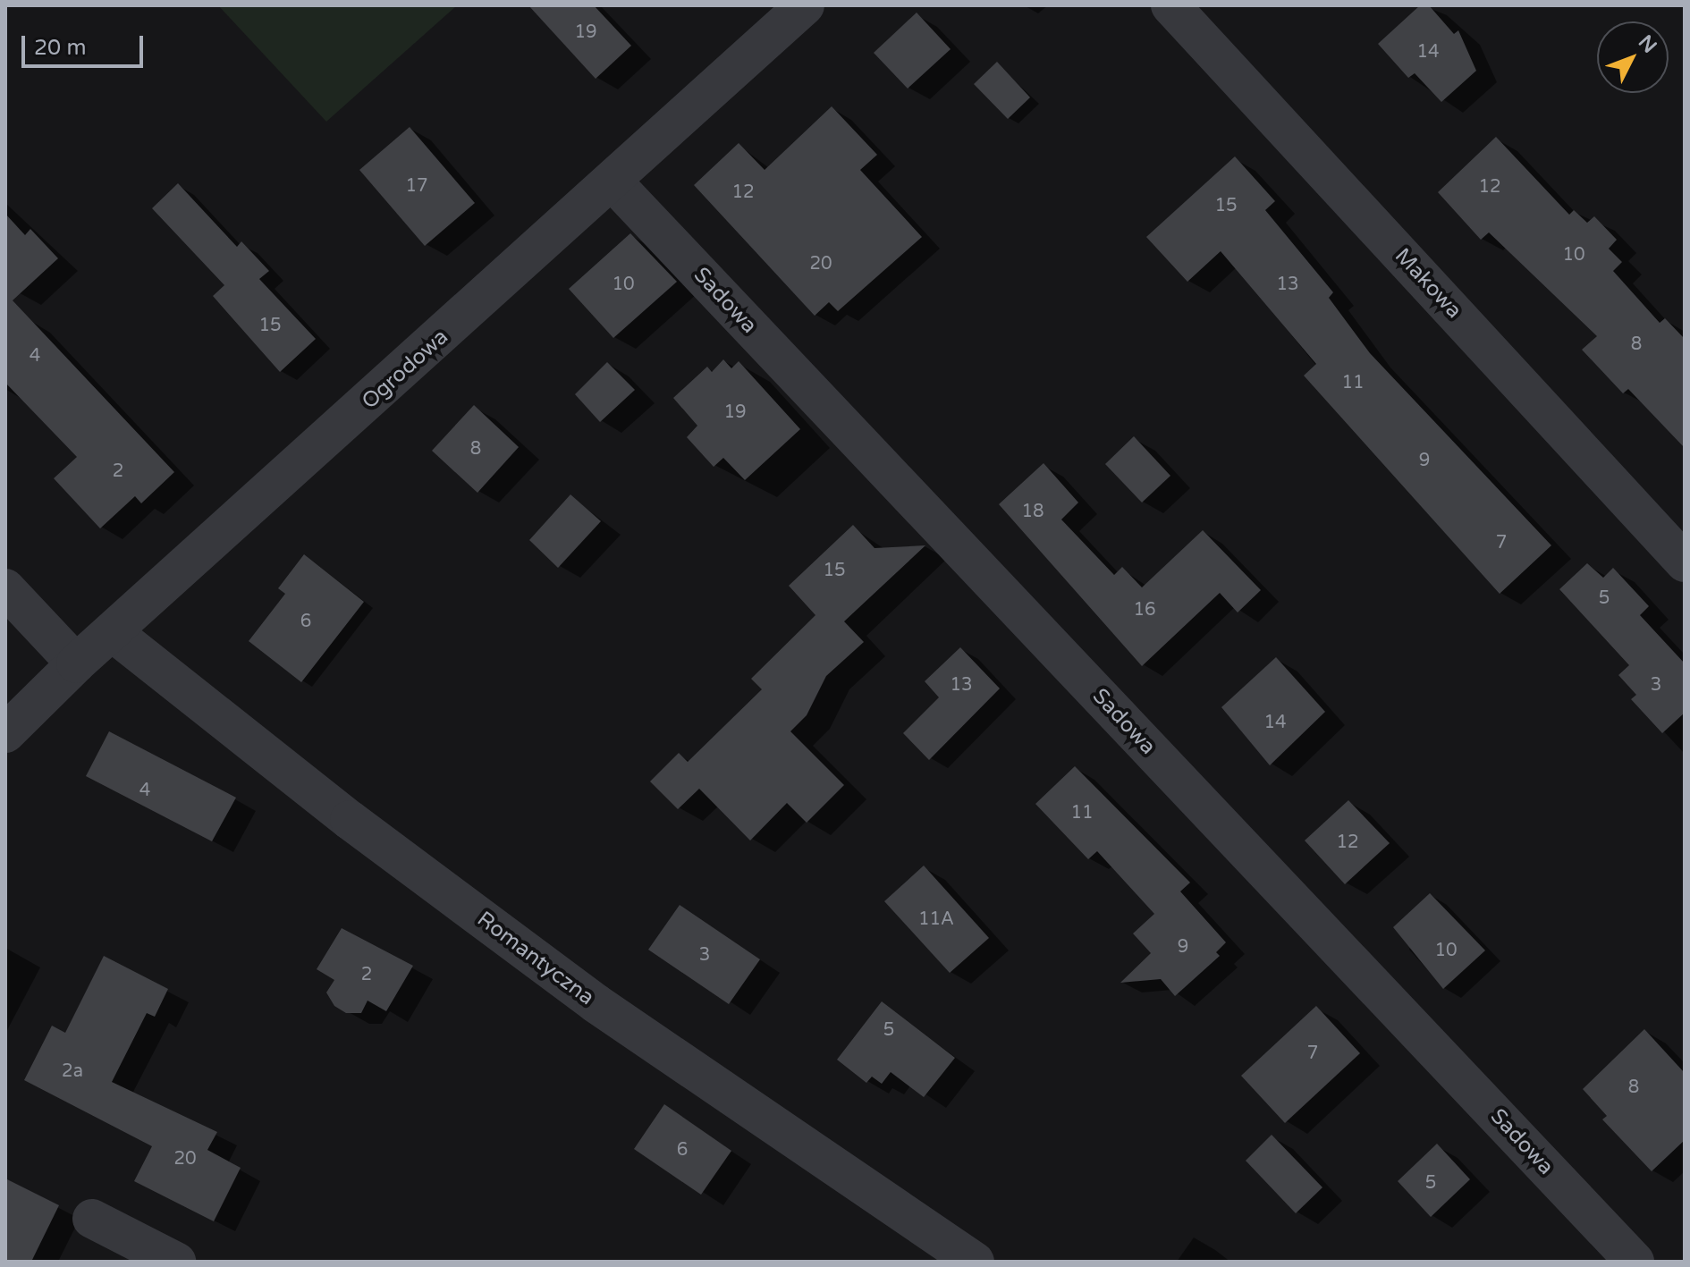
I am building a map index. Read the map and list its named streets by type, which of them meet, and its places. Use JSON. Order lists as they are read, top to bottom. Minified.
{"streets":{"street":["Makowa","Sadowa","Ogrodowa","Romantyczna"]},"crossings":[["Sadowa","Ogrodowa"],["Ogrodowa","Romantyczna"]],"house_numbers":["19","14","17","12","12","15","10","20","10","13","15","8","4","11","19","8","9","2","18","7","15","5","16","6","13","3","14","4","11","12","11A","9","10","3","2","5","7","2a","8","6","20","5"],"scale_bar":"20 m","north":"top right"}
